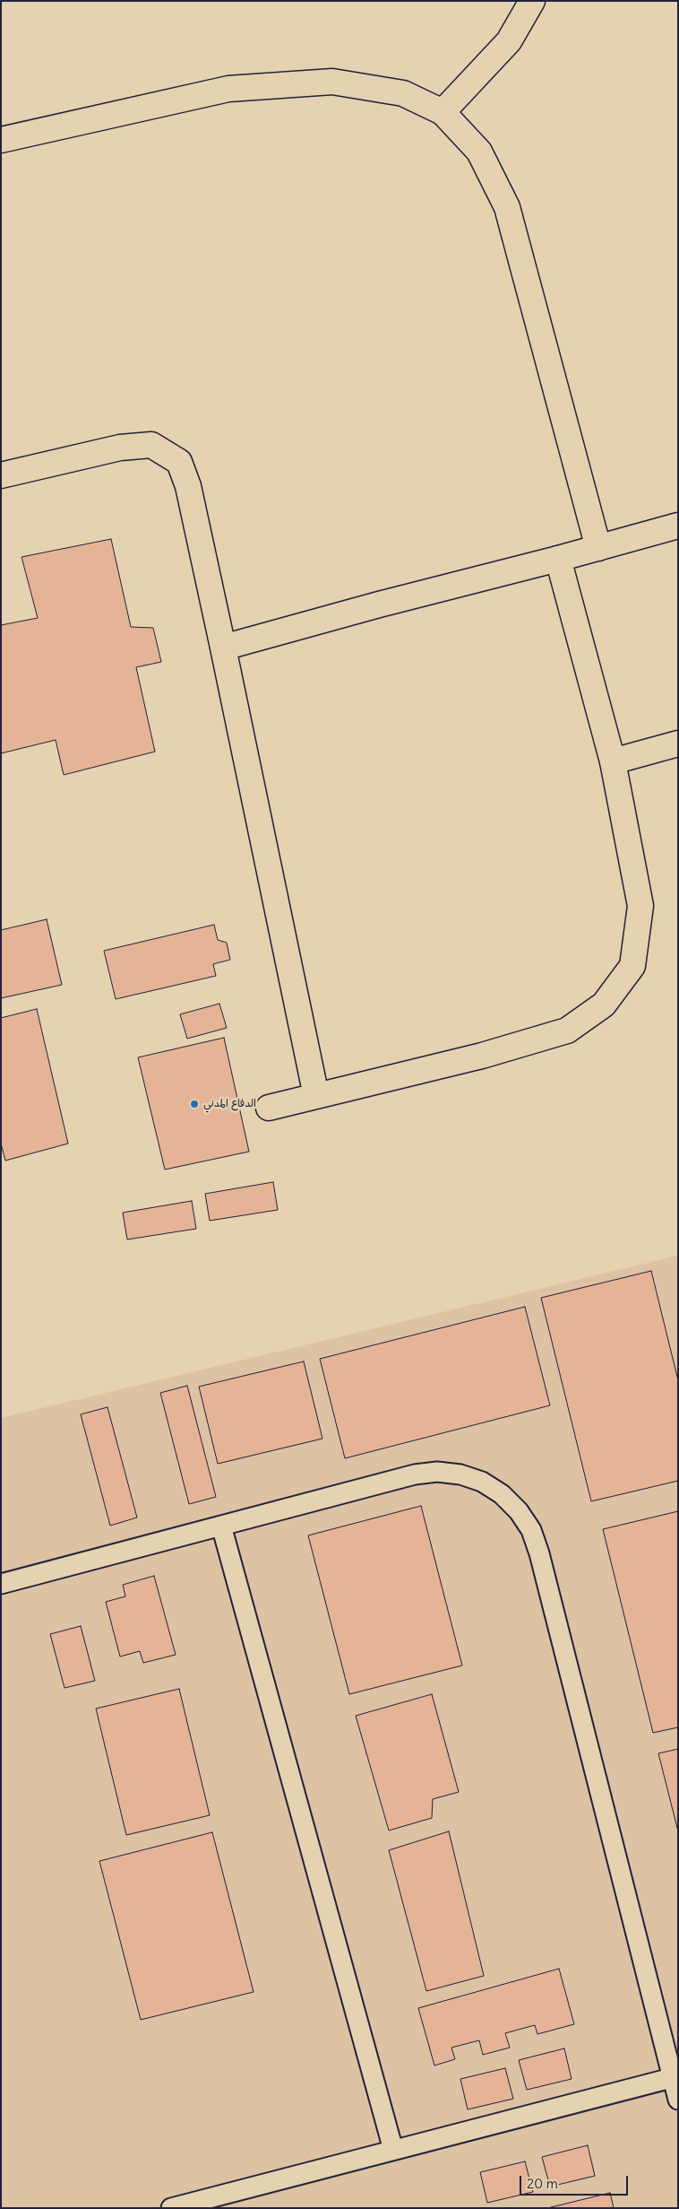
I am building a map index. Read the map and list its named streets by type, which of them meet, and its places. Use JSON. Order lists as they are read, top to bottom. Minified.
{"places":["الدفاع المدني"],"scale_bar":"20 m"}
